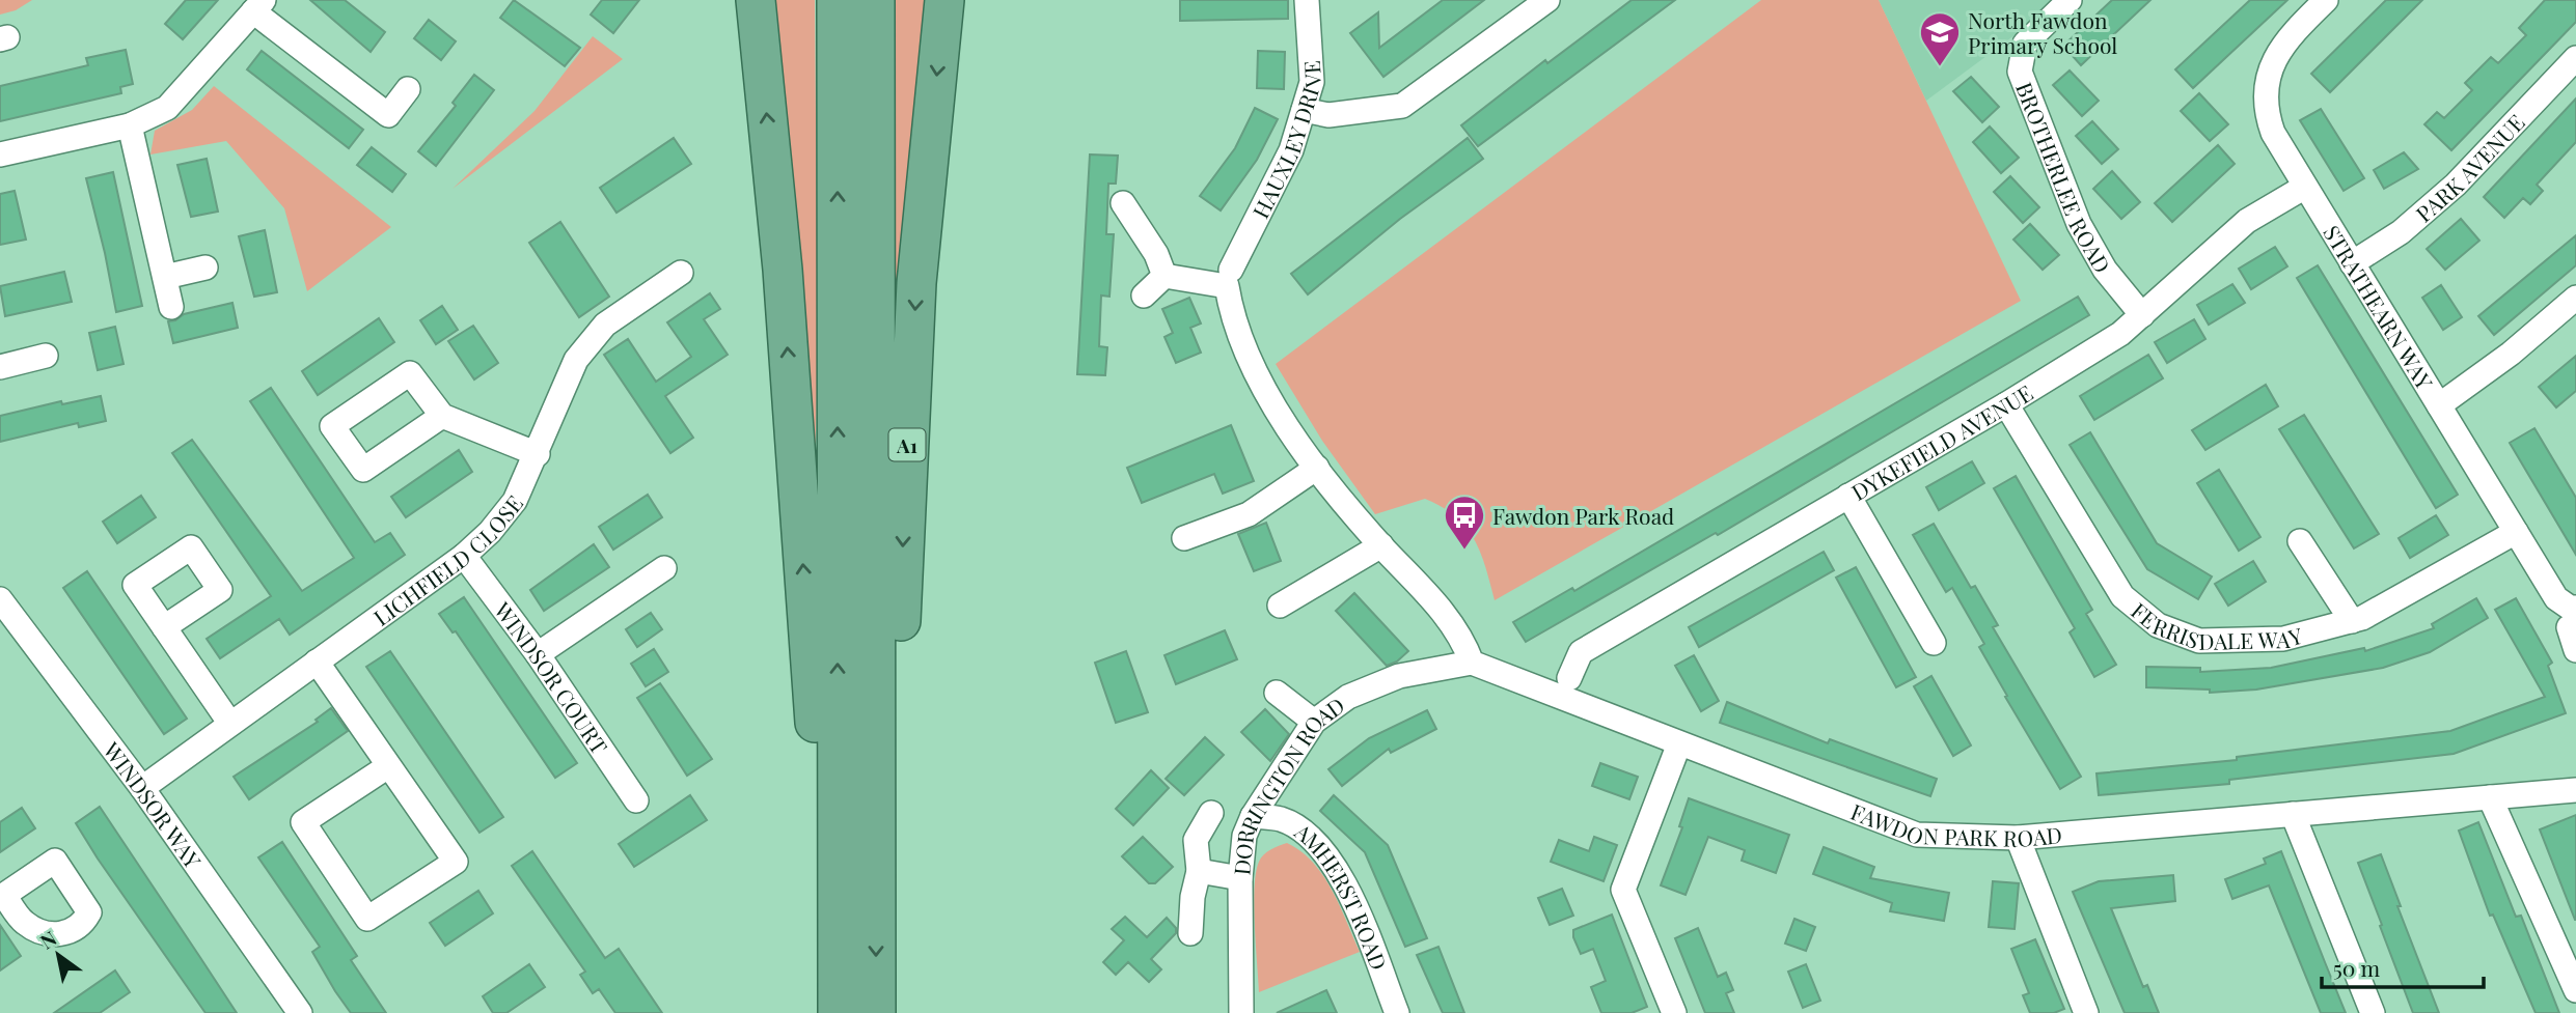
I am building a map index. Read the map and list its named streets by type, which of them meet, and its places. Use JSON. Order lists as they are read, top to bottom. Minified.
{"streets":{"highway":["A1"],"street":["HAUXLEY DRIVE","PARK AVENUE","BROTHERLEE ROAD","STRATHEARN WAY","DYKEFIELD AVENUE","LICHFIELD CLOSE","FERRISDALE WAY","WINDSOR COURT","DORRINGTON ROAD","WINDSOR WAY","FAWDON PARK ROAD","AMHERST ROAD"]},"crossings":[["PARK AVENUE","STRATHEARN WAY"],["BROTHERLEE ROAD","DYKEFIELD AVENUE"],["STRATHEARN WAY","DYKEFIELD AVENUE"],["STRATHEARN WAY","FERRISDALE WAY"],["DYKEFIELD AVENUE","FERRISDALE WAY"],["LICHFIELD CLOSE","WINDSOR COURT"],["LICHFIELD CLOSE","WINDSOR WAY"],["DORRINGTON ROAD","FAWDON PARK ROAD"],["DORRINGTON ROAD","AMHERST ROAD"]],"places":{"school or university":["North Fawdon Primary School"],"bus stop":["Fawdon Park Road"]},"scale_bar":"50 m","north":"top left"}
